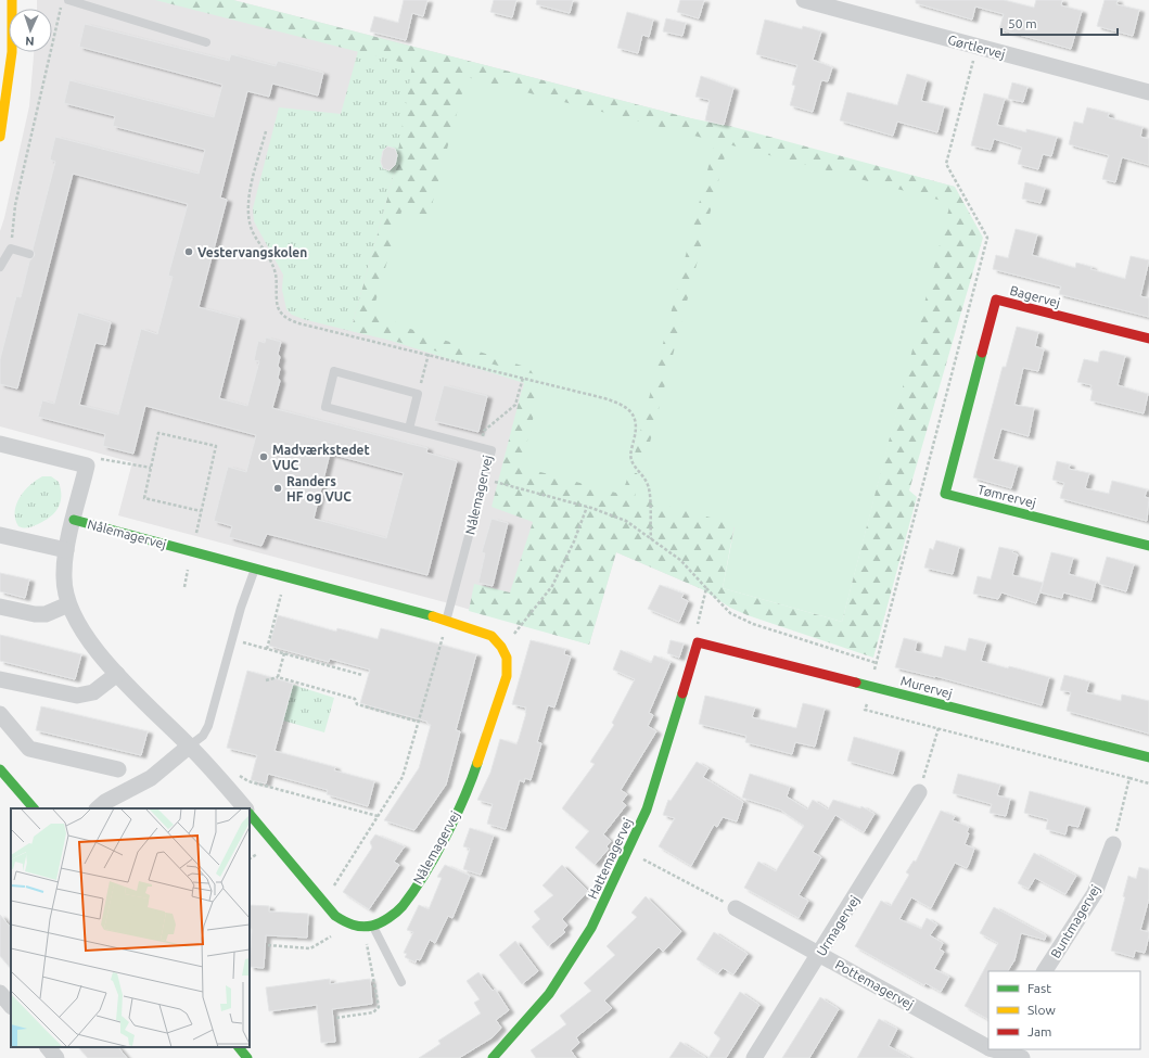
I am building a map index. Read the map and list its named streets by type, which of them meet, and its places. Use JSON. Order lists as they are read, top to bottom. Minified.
{"streets":{"street":["Gørtlervej","Bagervej","Nålemagervej","Tømrervej","Murervej","Hattemagervej","Buntmagervej","Urmagervej","Pottemagervej"]},"crossings":[["Bagervej","Tømrervej"],["Murervej","Hattemagervej"],["Urmagervej","Pottemagervej"]],"places":["Vestervangskolen","Madværkstedet VUC","Randers HF og VUC"],"legend":["Fast","Slow","Jam"],"scale_bar":"50 m","north":"bottom"}
